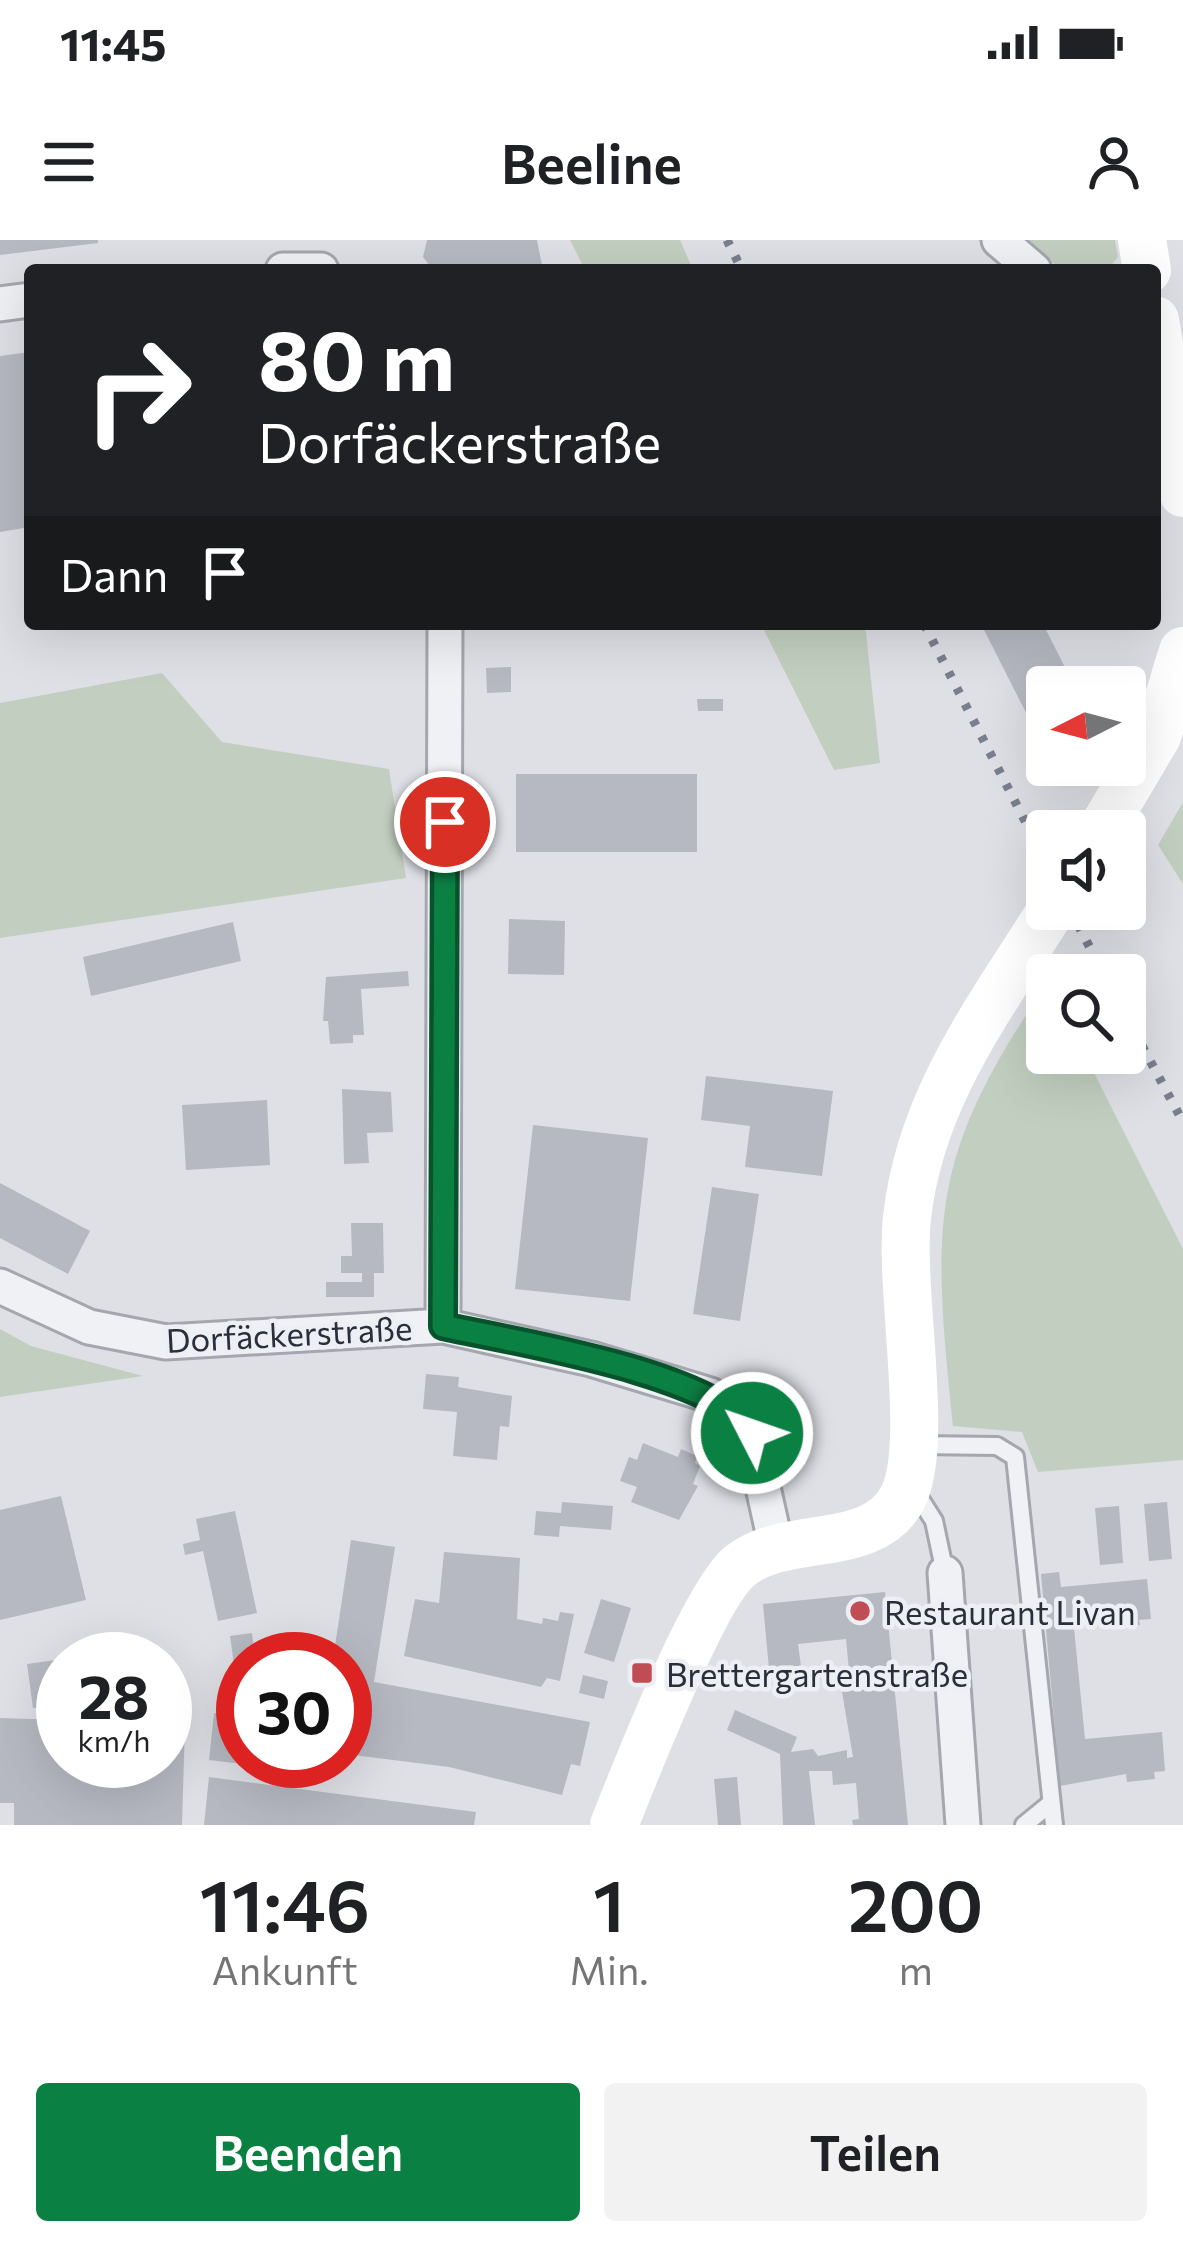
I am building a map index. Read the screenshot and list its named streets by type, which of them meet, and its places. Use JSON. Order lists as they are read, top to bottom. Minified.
{"streets":{"street":["Dorfäckerstraße"]},"places":{"other":["Restaurant Livan"],"transit":["Brettergartenstraße"]},"north":"left","page":{"status":"11:45","header":"Beeline","turn":["80 m","Dorfäckerstraße"],"then":"Dann","speed":"28 km/h","limit":"30","eta":["11:46","Ankunft","1","Min.","200","m"],"buttons":["Beenden","Teilen"]}}
